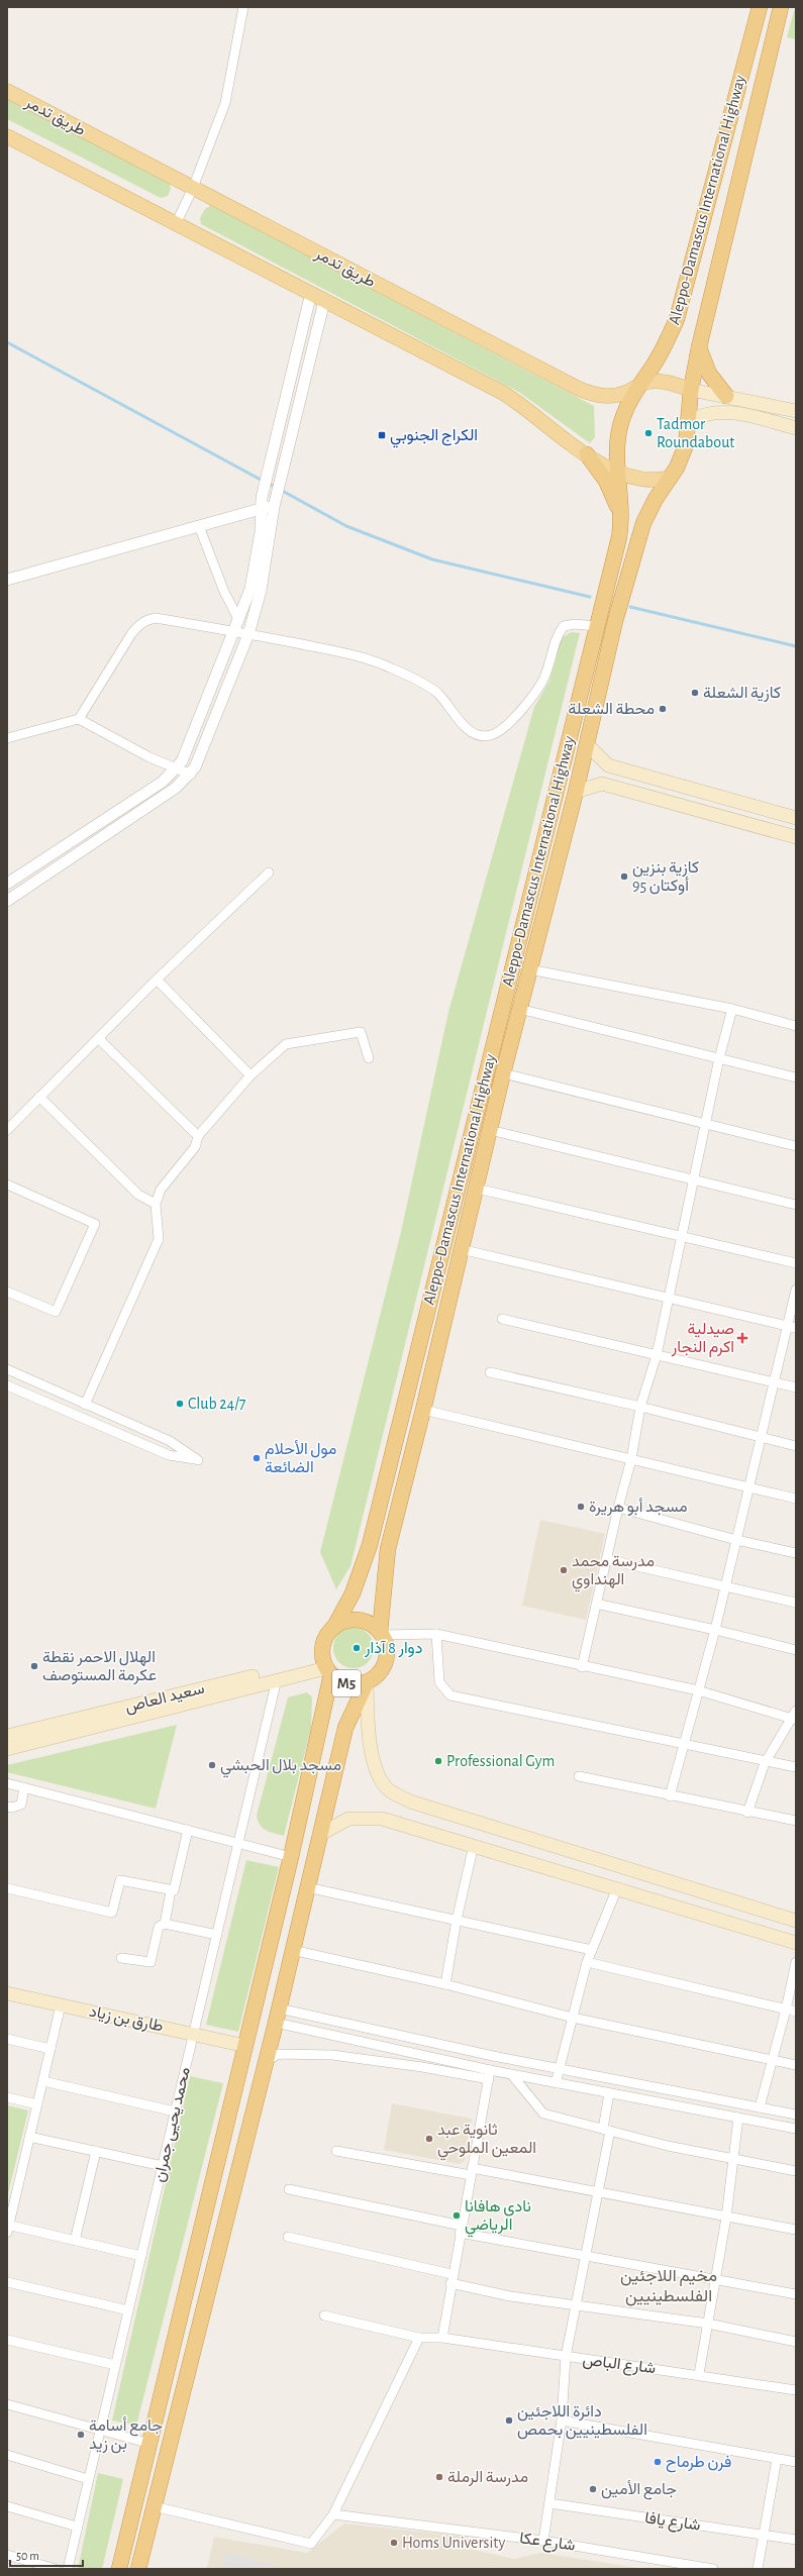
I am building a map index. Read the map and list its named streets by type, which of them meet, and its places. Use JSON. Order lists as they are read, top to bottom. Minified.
{"streets":{"highway":["Aleppo-Damascus International Highway","M5"],"main road":["طريق تدمر","سعيد العاص","طارق بن زياد"],"street":["محمد يحيى جمران","شارع الباص","شارع يافا","شارع عكا"]},"crossings":[["طريق تدمر","Aleppo-Damascus International Highway"],["Aleppo-Damascus International Highway","M5"],["Aleppo-Damascus International Highway","سعيد العاص"],["M5","سعيد العاص"],["طارق بن زياد","محمد يحيى جمران"]],"districts":["مخيم اللاجئين الفلسطينيين"],"places":{"other":["Tadmor Roundabout","كازية الشعلة","محطة الشعلة","كازية بنزين أوكتان 95","Club 24/7","مول الأحلام الضائعة","مسجد أبو هريرة","مدرسة محمد الهنداوي","دوار 8 آذار","الهلال الاحمر نقطة عكرمة المستوصف","Professional Gym","مسجد بلال الحبشي","ثانوية عبد المعين الملوحي","نادي هافانا الرياضي","دائرة اللاجئين الفلسطينيين بحمص","جامع أسامة بن زيد","فرن طرماح","مدرسة الرملة","جامع الأمين","Homs University"],"transit":["الكراج الجنوبي"],"health":["صيدلية اكرم النجار"]},"scale_bar":"50 m"}
